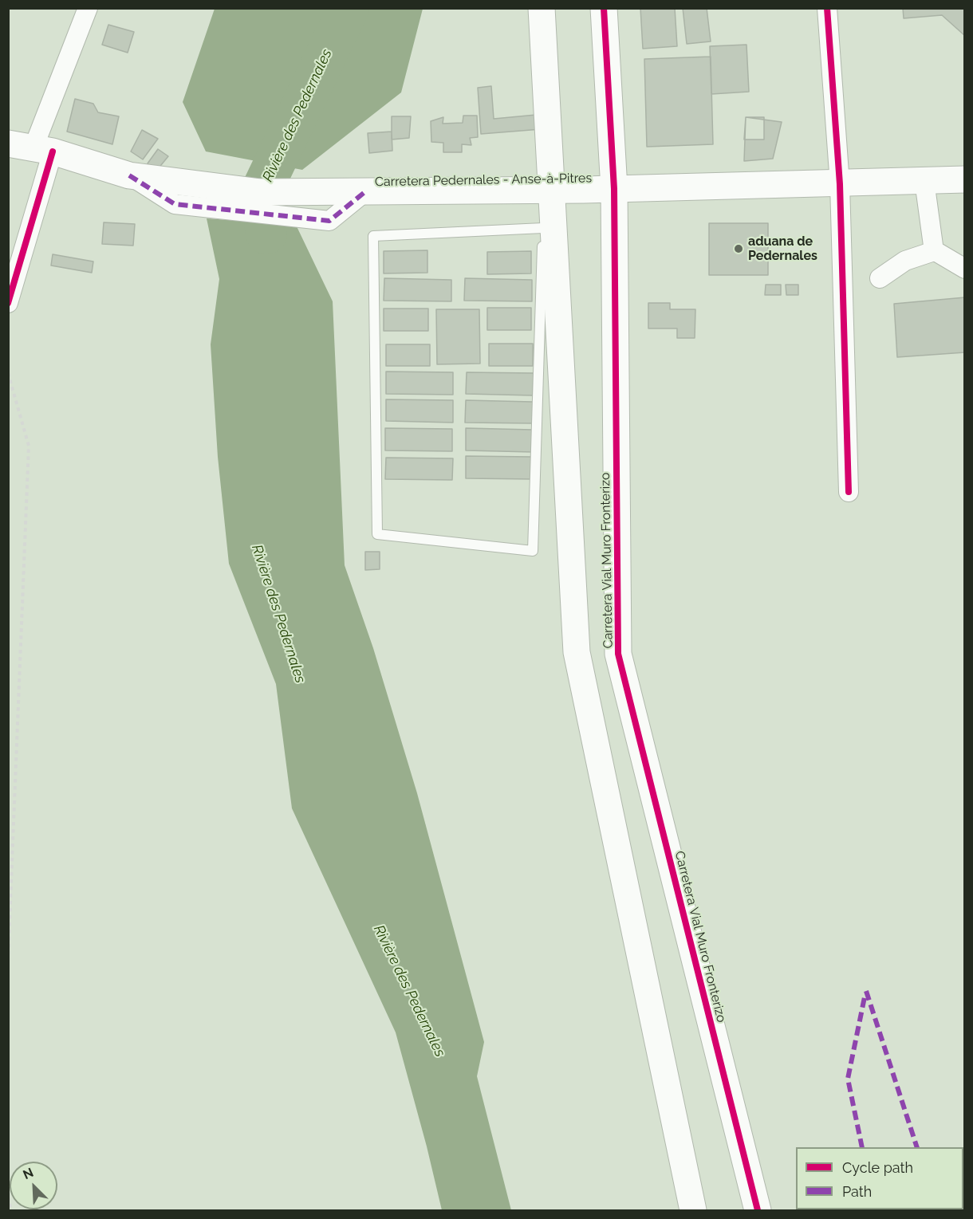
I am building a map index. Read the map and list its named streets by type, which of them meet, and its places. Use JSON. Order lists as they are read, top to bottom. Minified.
{"streets":{"street":["Carretera Pedernales - Anse-à-Pitres","Carretera Vial Muro Fronterizo"]},"crossings":[["Carretera Pedernales - Anse-à-Pitres","Carretera Vial Muro Fronterizo"]],"water":["Rivière des Pedernales"],"places":["aduana de Pedernales"],"legend":["Cycle path","Path"],"north":"top left"}
